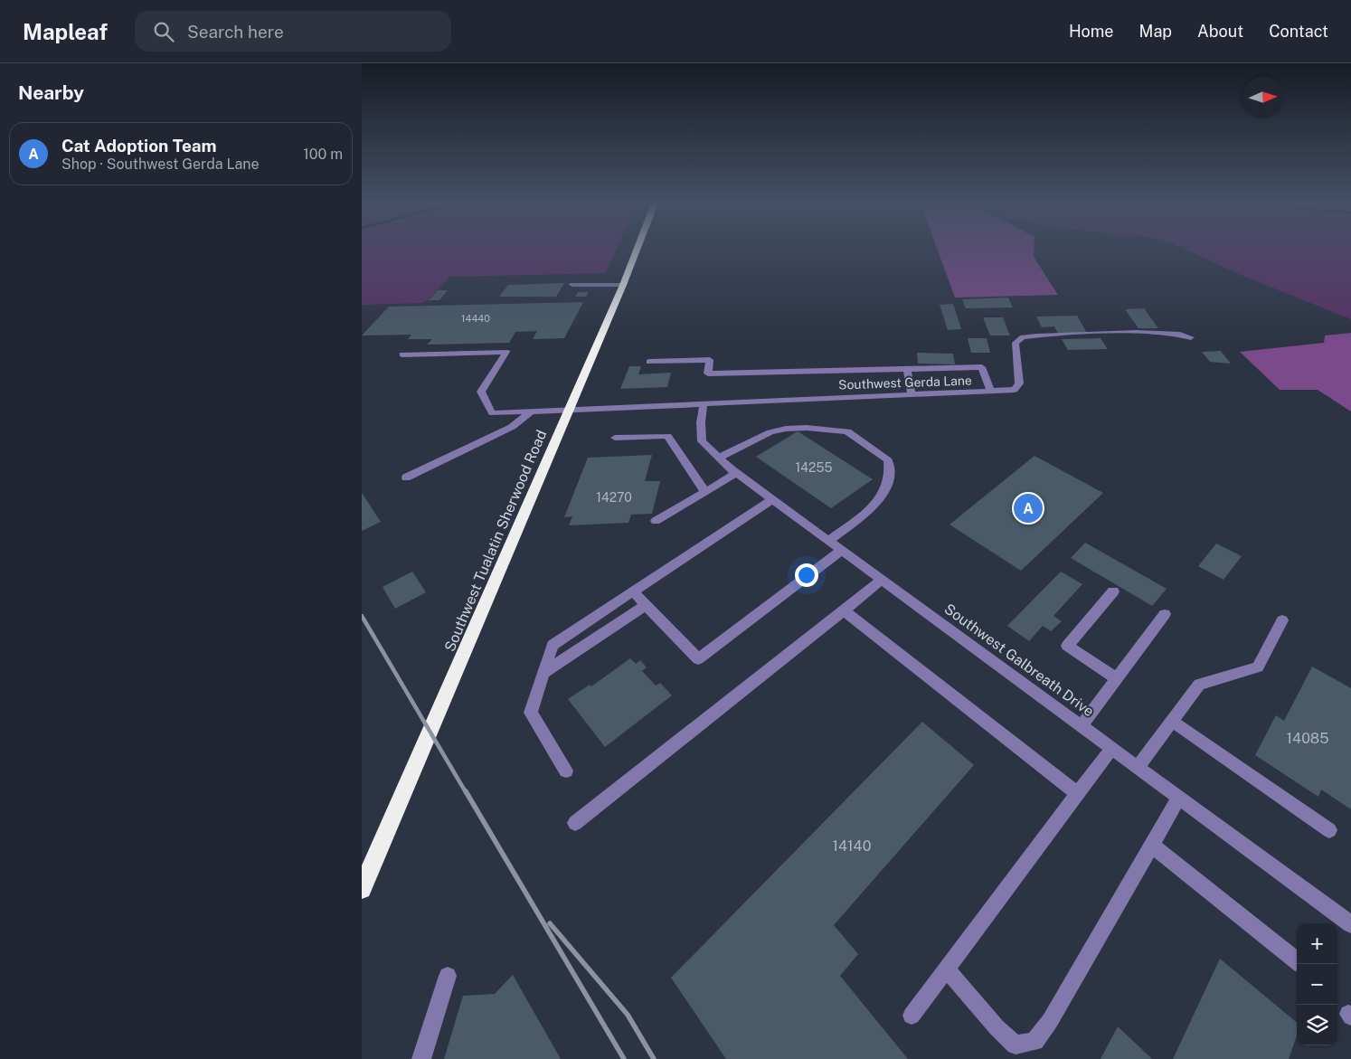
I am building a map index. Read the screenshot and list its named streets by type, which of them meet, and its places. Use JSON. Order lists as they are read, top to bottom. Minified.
{"streets":{"highway":["Southwest Tualatin Sherwood Road"],"street":["Southwest Gerda Lane","Southwest Galbreath Drive"]},"crossings":[["Southwest Gerda Lane","Southwest Tualatin Sherwood Road"],["Southwest Gerda Lane","Southwest Galbreath Drive"]],"house_numbers":["14440","14255","14270","14085","14140"],"north":"right","page":{"header":"Mapleaf","search":"Search here","nav":["Home","Map","About","Contact"],"heading":"Nearby","list":[{"mark":"A","name":"Cat Adoption Team","note":"Shop · Southwest Gerda Lane","value":"100 m"}],"pins":"A","map_buttons":["+","−"]}}
